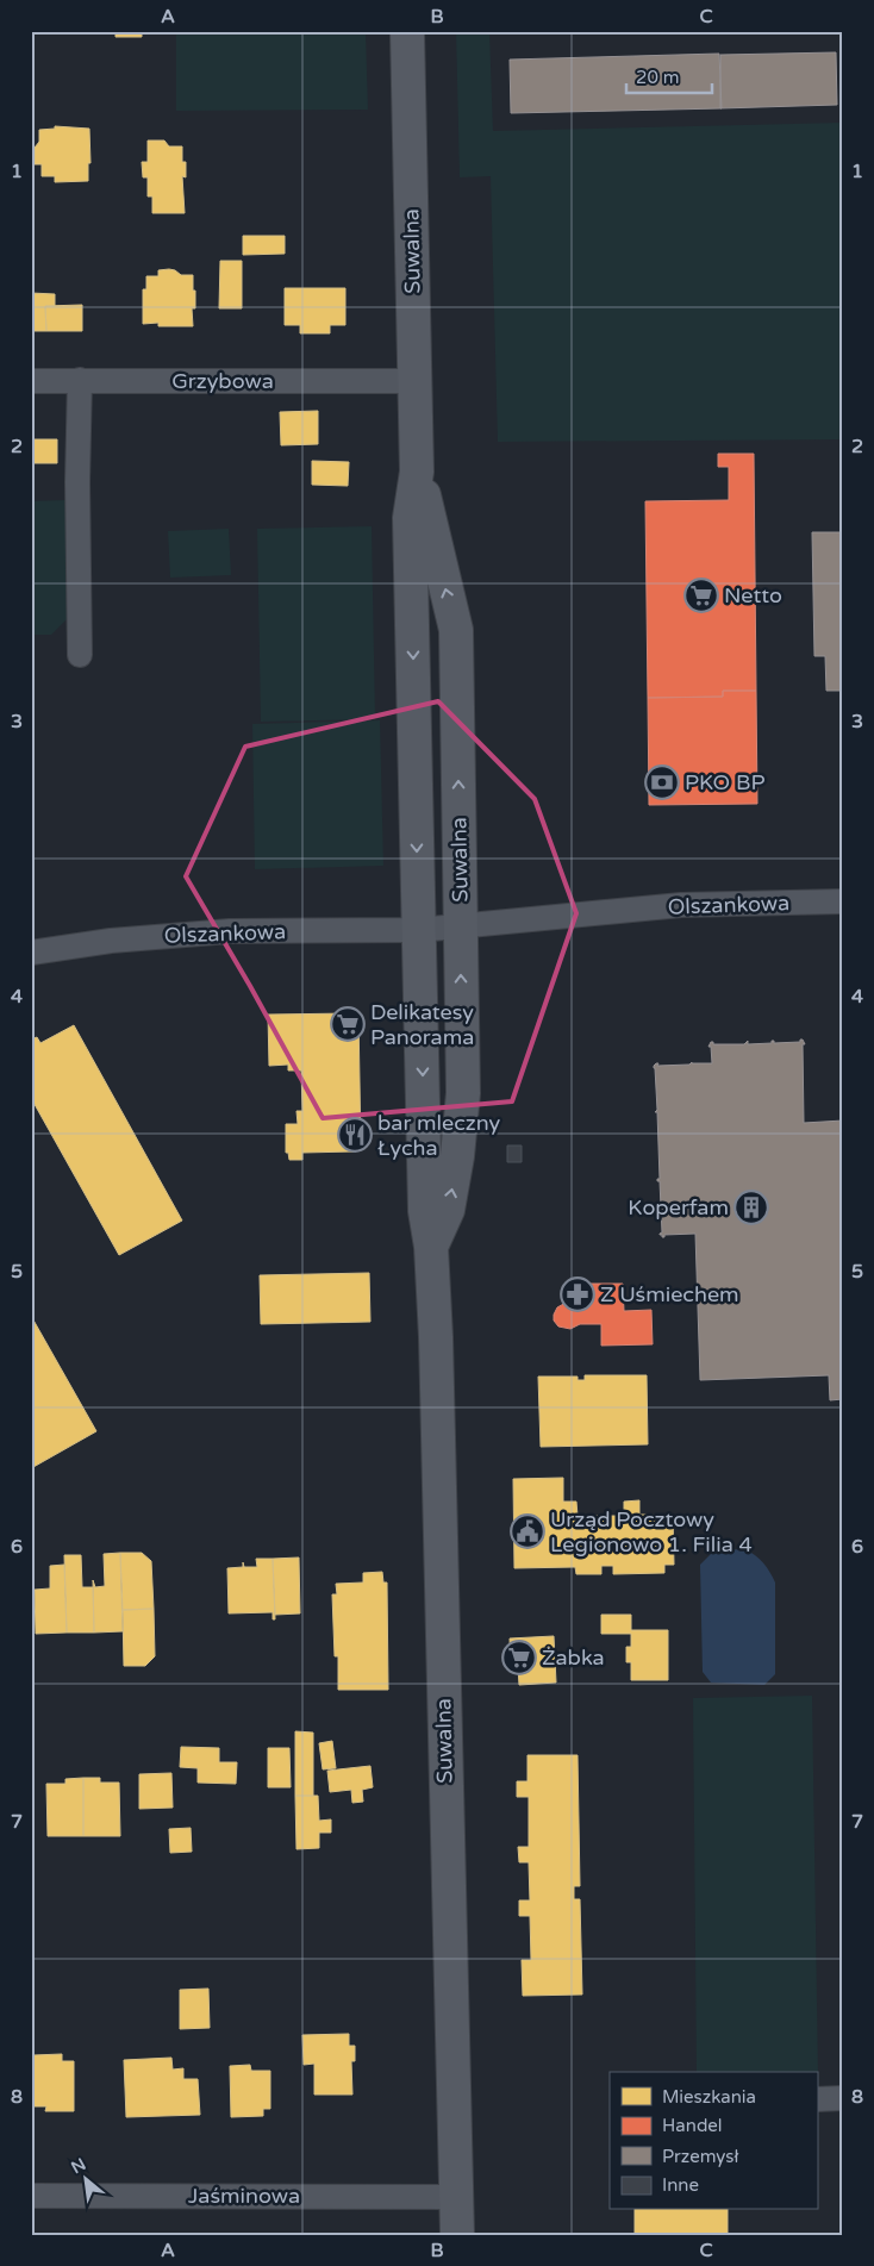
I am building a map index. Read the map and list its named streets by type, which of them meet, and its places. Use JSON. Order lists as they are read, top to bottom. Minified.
{"streets":{"street":["Suwalna","Grzybowa","Olszankowa","Jaśminowa"]},"crossings":[["Suwalna","Grzybowa"],["Suwalna","Olszankowa"],["Suwalna","Jaśminowa"]],"places":{"supermarket":["Netto","Delikatesy Panorama","Żabka"],"bank":["PKO BP"],"restaurant":["bar mleczny Łycha"],"building":["Koperfam"],"pharmacy":["Z Uśmiechem"],"public building":["Urząd Pocztowy Legionowo 1. Filia 4"]},"legend":["Mieszkania","Handel","Przemysł","Inne"],"scale_bar":"20 m","north":"top left","grid":{"columns":["A","B","C"],"rows":["1","2","3","4","5","6","7","8"]}}
